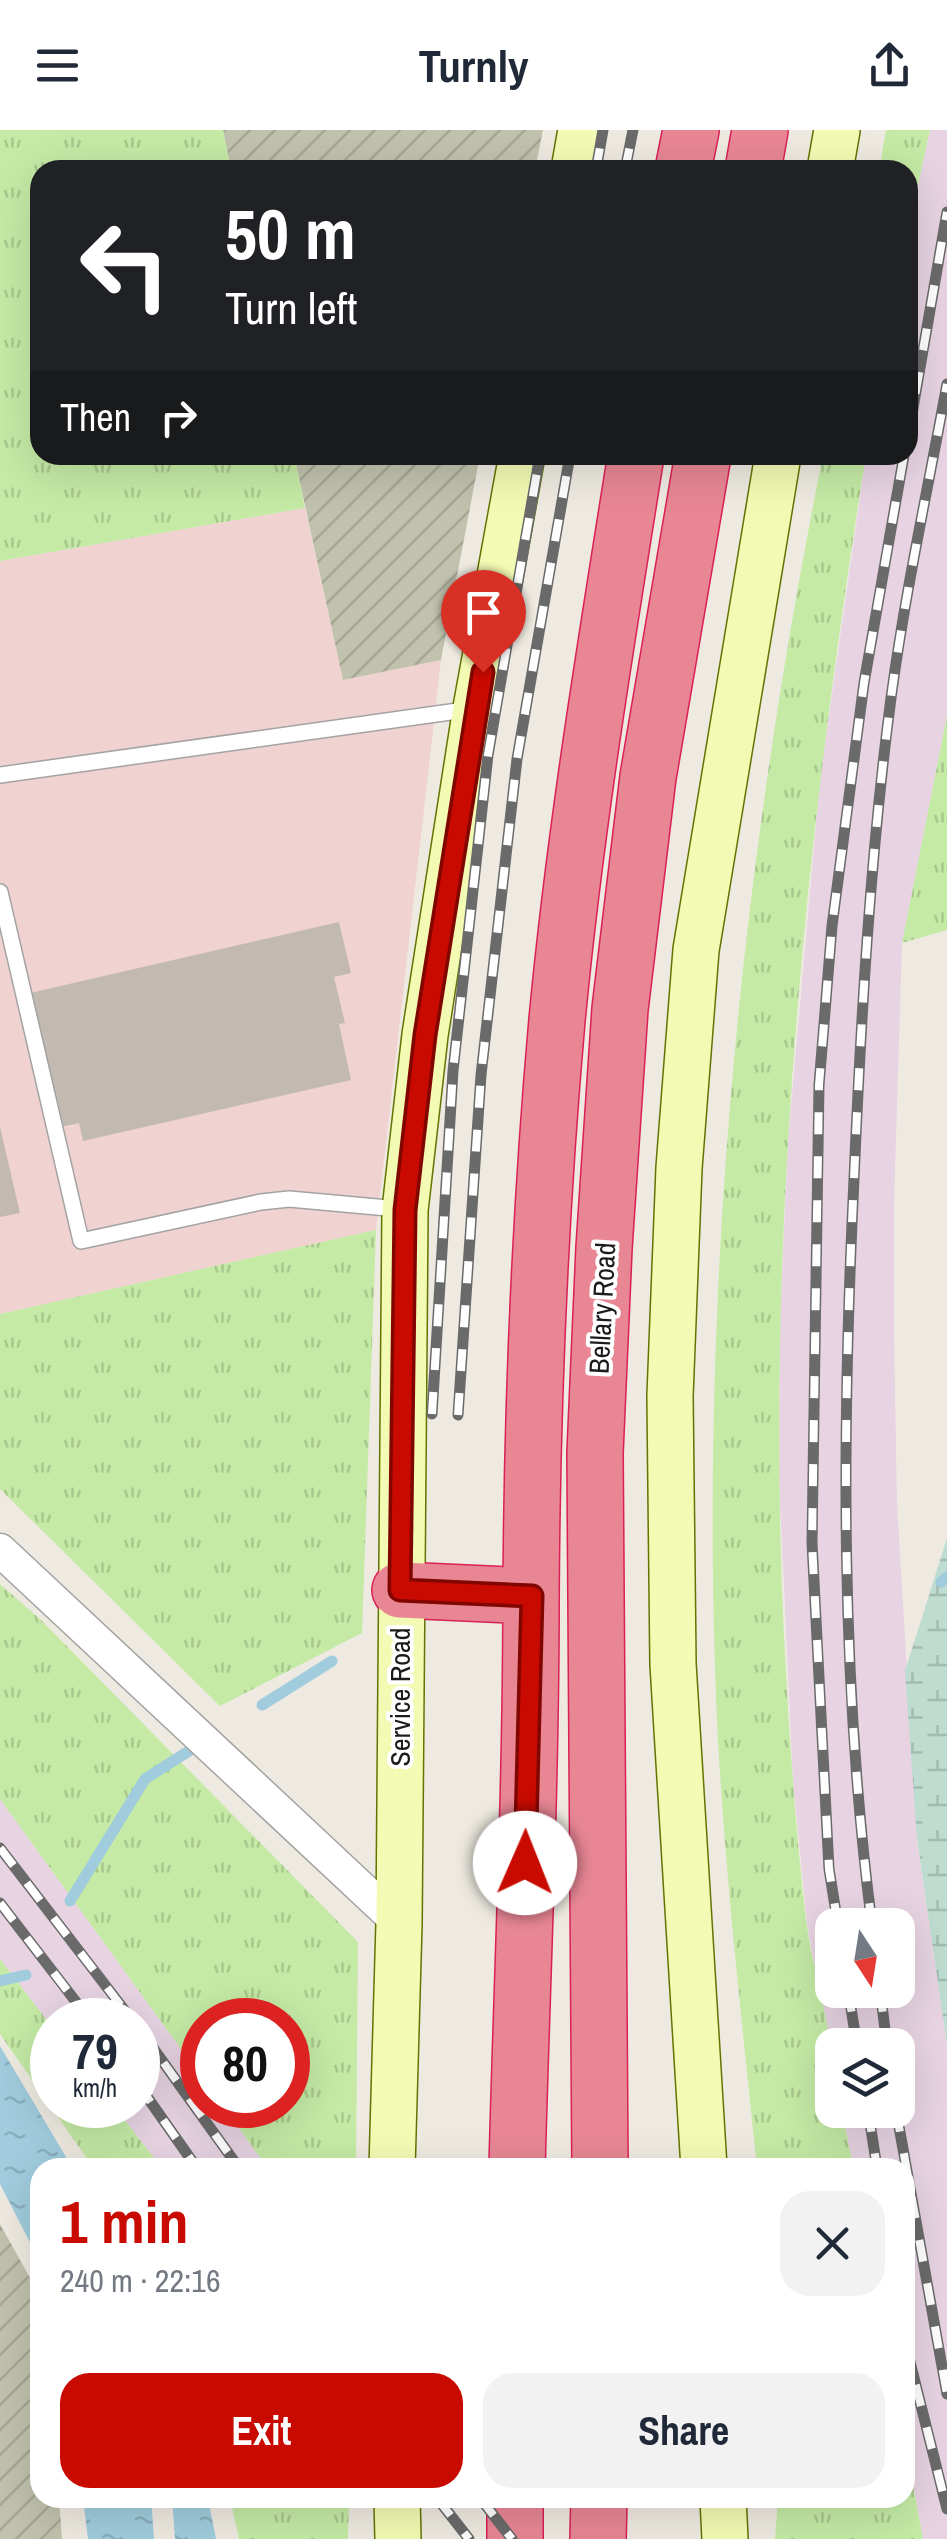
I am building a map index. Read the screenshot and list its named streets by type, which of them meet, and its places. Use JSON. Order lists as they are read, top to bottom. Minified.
{"streets":{"highway":["Bellary Road"],"main road":["Service Road"]},"north":"bottom","page":{"header":"Turnly","turn":["50 m","Turn left"],"then":"Then","speed":"79 km/h","limit":"80","heading":["1 min","240 m · 22:16"],"buttons":["Exit","Share"]}}
